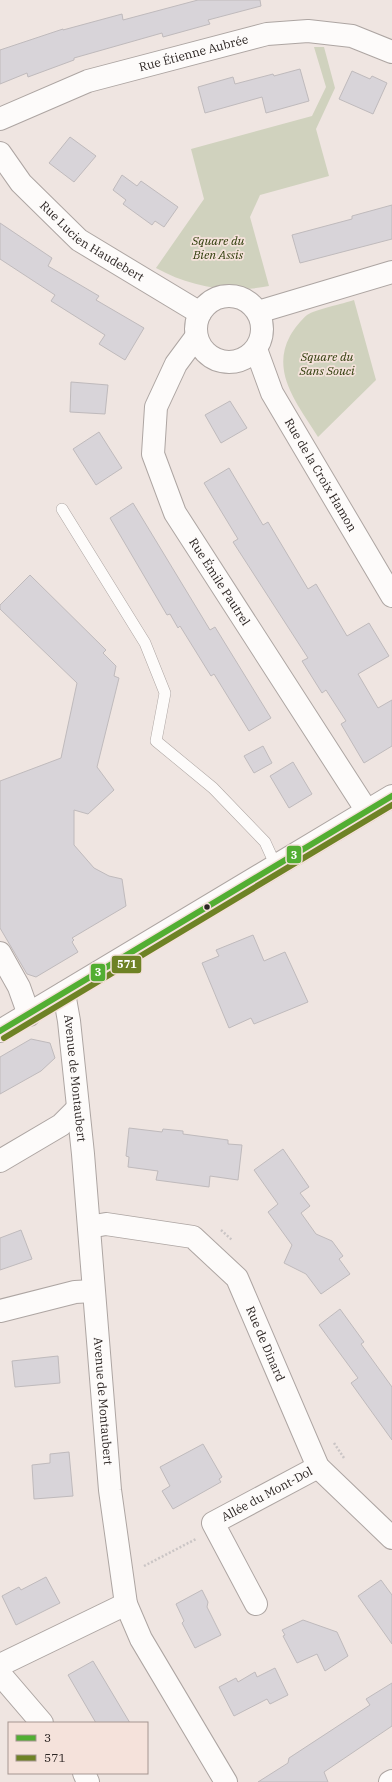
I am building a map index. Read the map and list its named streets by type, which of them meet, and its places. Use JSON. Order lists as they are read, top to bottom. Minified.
{"streets":{"street":["Rue Étienne Aubrée","Rue Lucien Haudebert","Rue de la Croix Hamon","Rue Émile Pautrel","Avenue de Montaubert","Rue de Dinard","Allée du Mont-Dol"]},"crossings":[["Rue Lucien Haudebert","Rue de la Croix Hamon"],["Rue Lucien Haudebert","Rue Émile Pautrel"],["Rue de la Croix Hamon","Rue Émile Pautrel"],["Avenue de Montaubert","Rue de Dinard"],["Rue de Dinard","Allée du Mont-Dol"]],"parks":["Square du Bien Assis","Square du Sans Souci"],"lines":["transit line 3","transit line 571"],"legend":["3","571"]}
